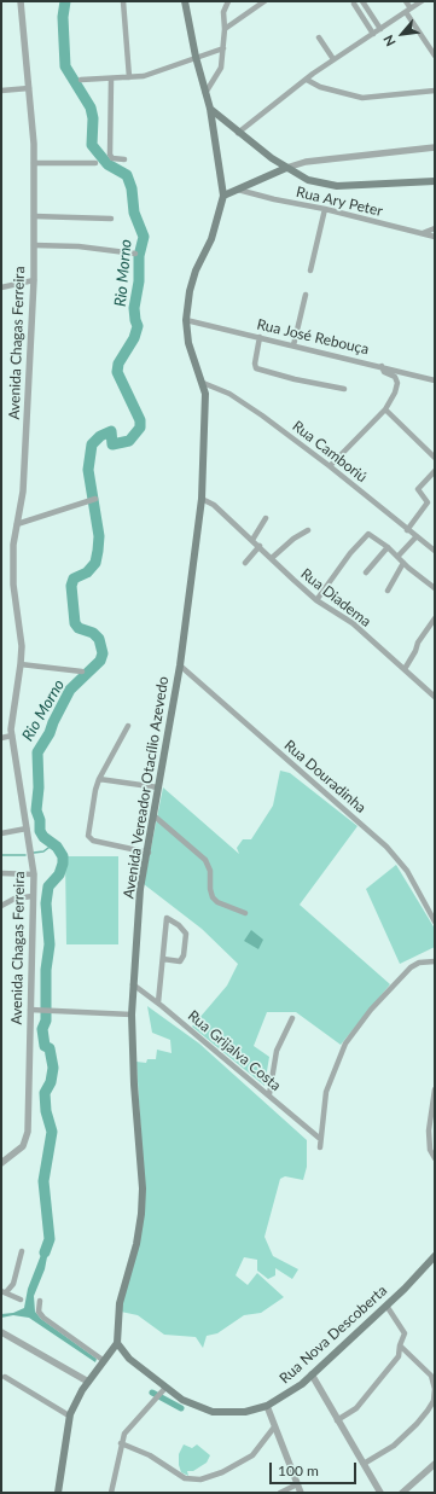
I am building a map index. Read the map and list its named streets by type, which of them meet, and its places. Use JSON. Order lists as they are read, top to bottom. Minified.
{"streets":{"main road":["Avenida Vereador Otacílio Azevedo","Rua Nova Descoberta"],"street":["Rua Ary Peter","Rua José Rebouça","Avenida Chagas Ferreira","Rua Camboriú","Rua Diadema","Rua Douradinha","Rua Grijalva Costa"]},"crossings":[["Rua José Rebouça","Avenida Vereador Otacílio Azevedo"],["Rua Camboriú","Avenida Vereador Otacílio Azevedo"],["Rua Diadema","Avenida Vereador Otacílio Azevedo"],["Rua Douradinha","Avenida Vereador Otacílio Azevedo"],["Avenida Vereador Otacílio Azevedo","Rua Grijalva Costa"],["Avenida Vereador Otacílio Azevedo","Rua Nova Descoberta"]],"water":["Rio Morno"],"scale_bar":"100 m","north":"bottom left"}
